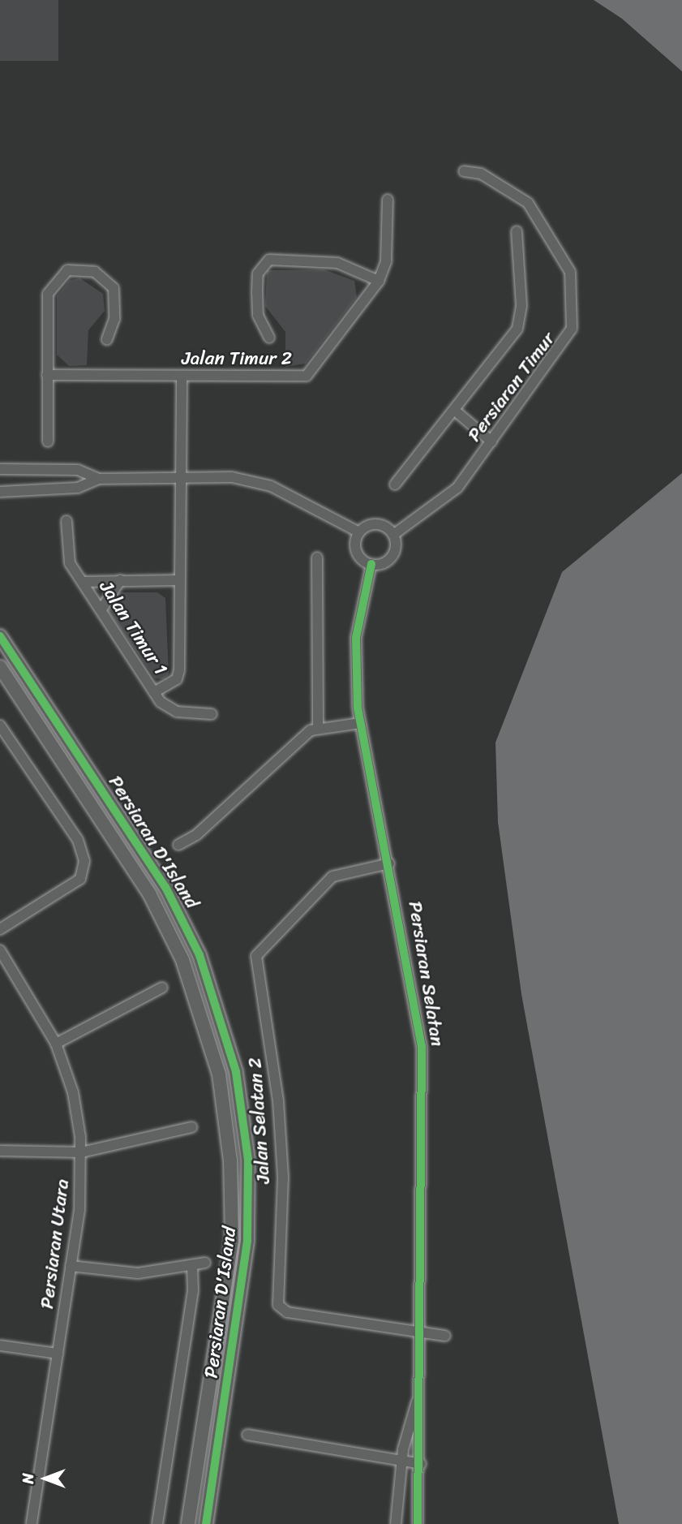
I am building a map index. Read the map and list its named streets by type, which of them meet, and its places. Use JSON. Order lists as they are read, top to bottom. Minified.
{"streets":{"street":["Jalan Timur 2","Persiaran Timur","Jalan Timur 1","Persiaran D'Island","Persiaran Selatan","Jalan Selatan 2","Persiaran Utara"]},"crossings":[["Jalan Timur 2","Jalan Timur 1"],["Persiaran Timur","Persiaran Selatan"],["Persiaran Selatan","Jalan Selatan 2"]],"north":"left"}
